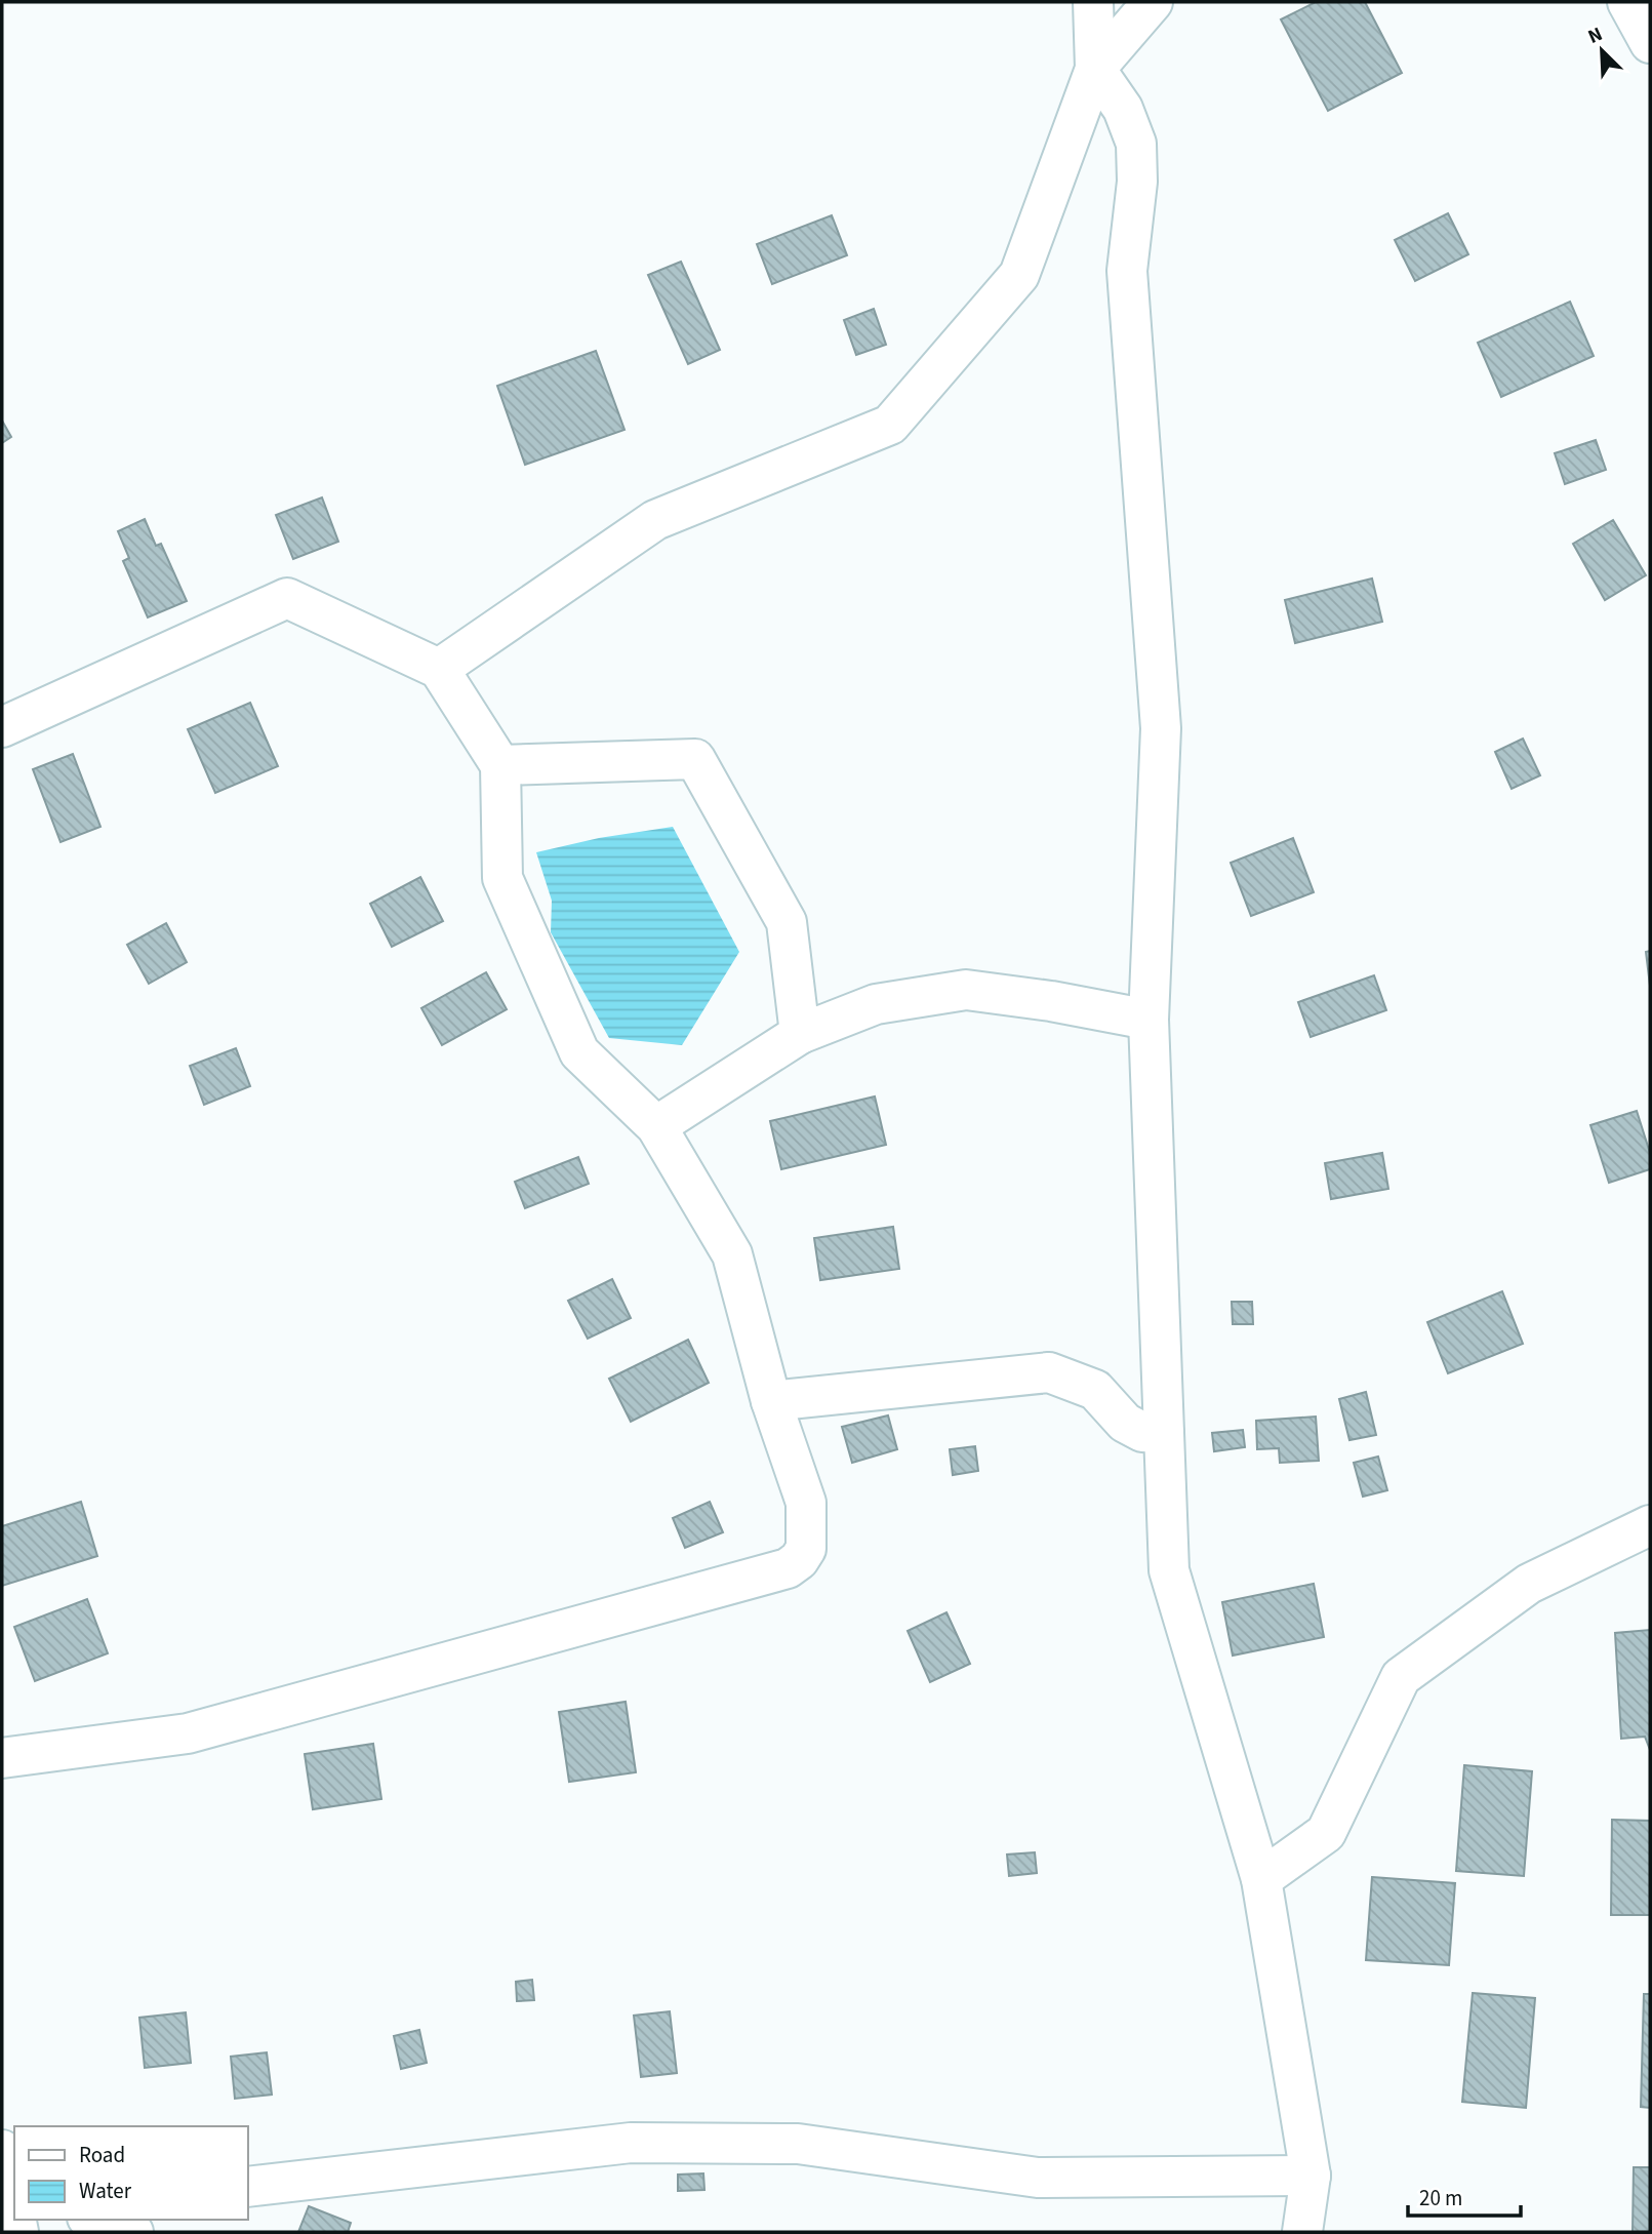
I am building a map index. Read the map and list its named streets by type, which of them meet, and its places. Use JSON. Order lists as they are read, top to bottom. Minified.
{"legend":["Road","Water"],"scale_bar":"20 m","north":"top left"}
